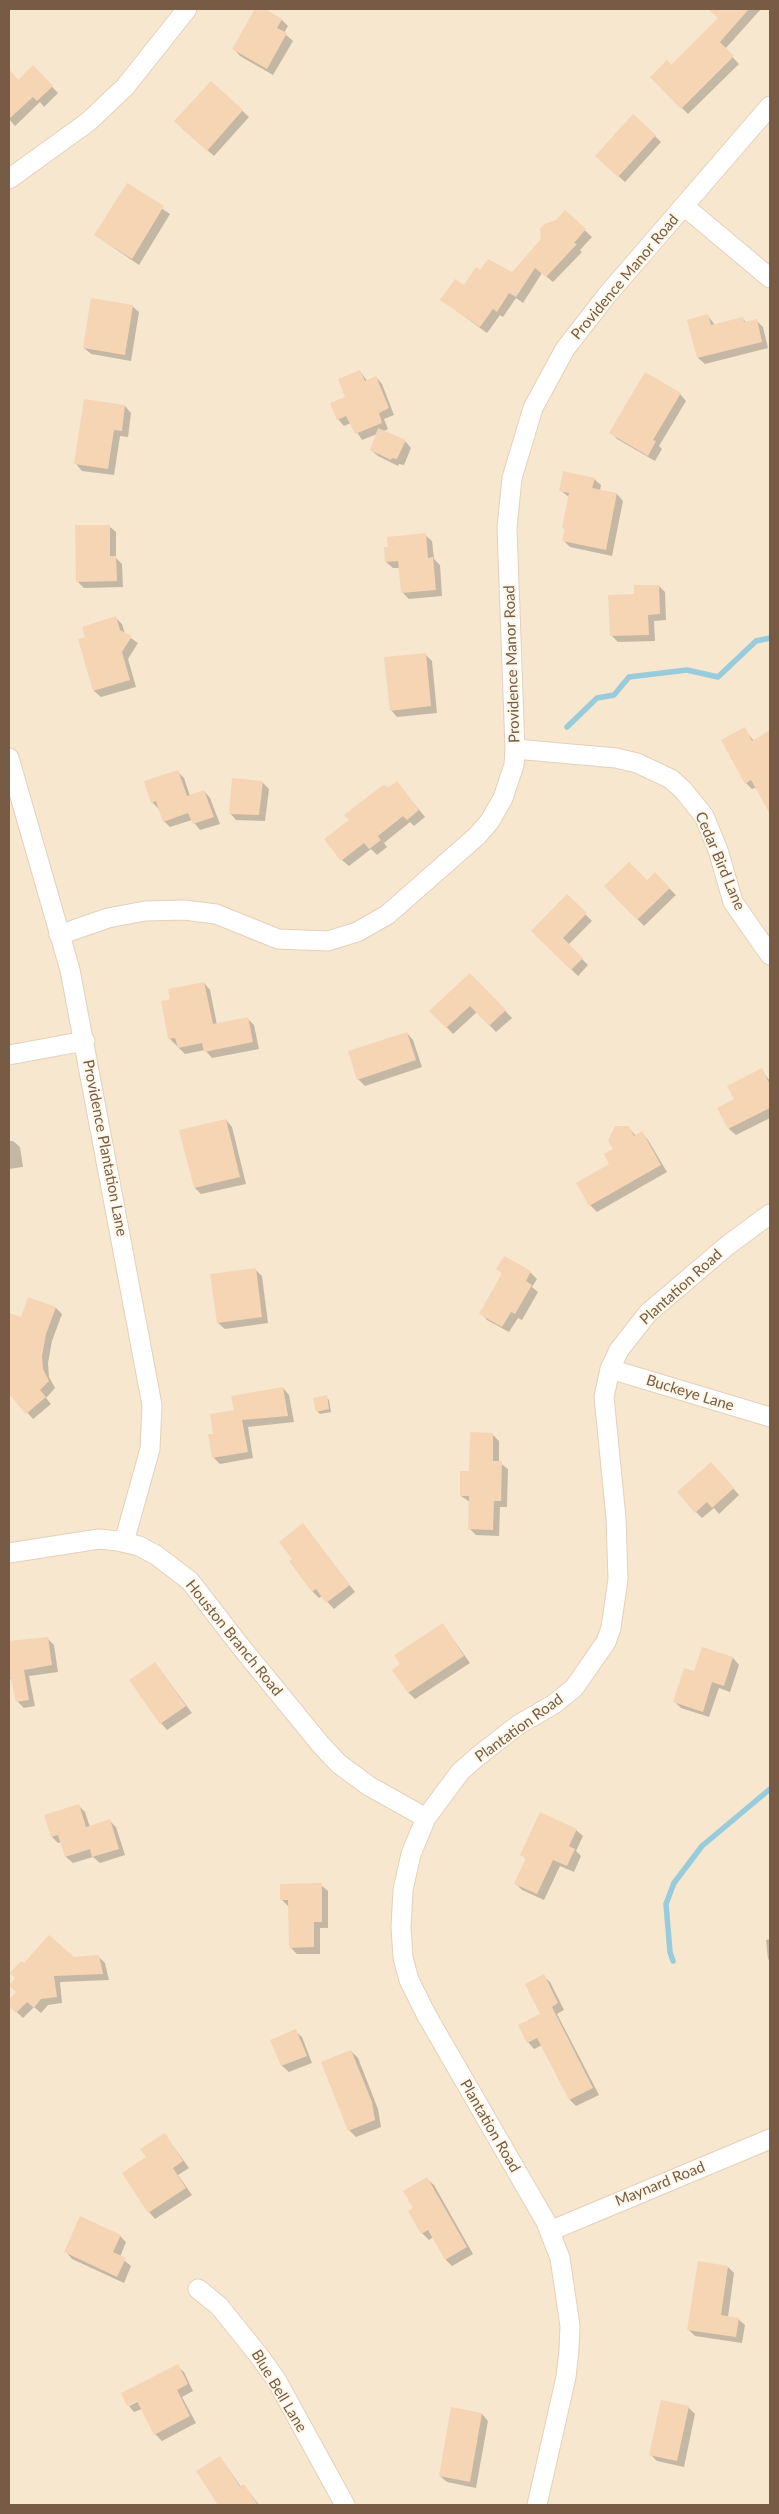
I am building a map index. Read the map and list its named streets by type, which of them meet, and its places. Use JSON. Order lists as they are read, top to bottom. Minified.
{"streets":{"street":["Providence Manor Road","Cedar Bird Lane","Providence Plantation Lane","Plantation Road","Buckeye Lane","Houston Branch Road","Maynard Road","Blue Bell Lane"]},"crossings":[["Providence Manor Road","Cedar Bird Lane"],["Providence Manor Road","Providence Plantation Lane"],["Providence Plantation Lane","Houston Branch Road"],["Plantation Road","Buckeye Lane"],["Plantation Road","Houston Branch Road"],["Plantation Road","Maynard Road"]]}
